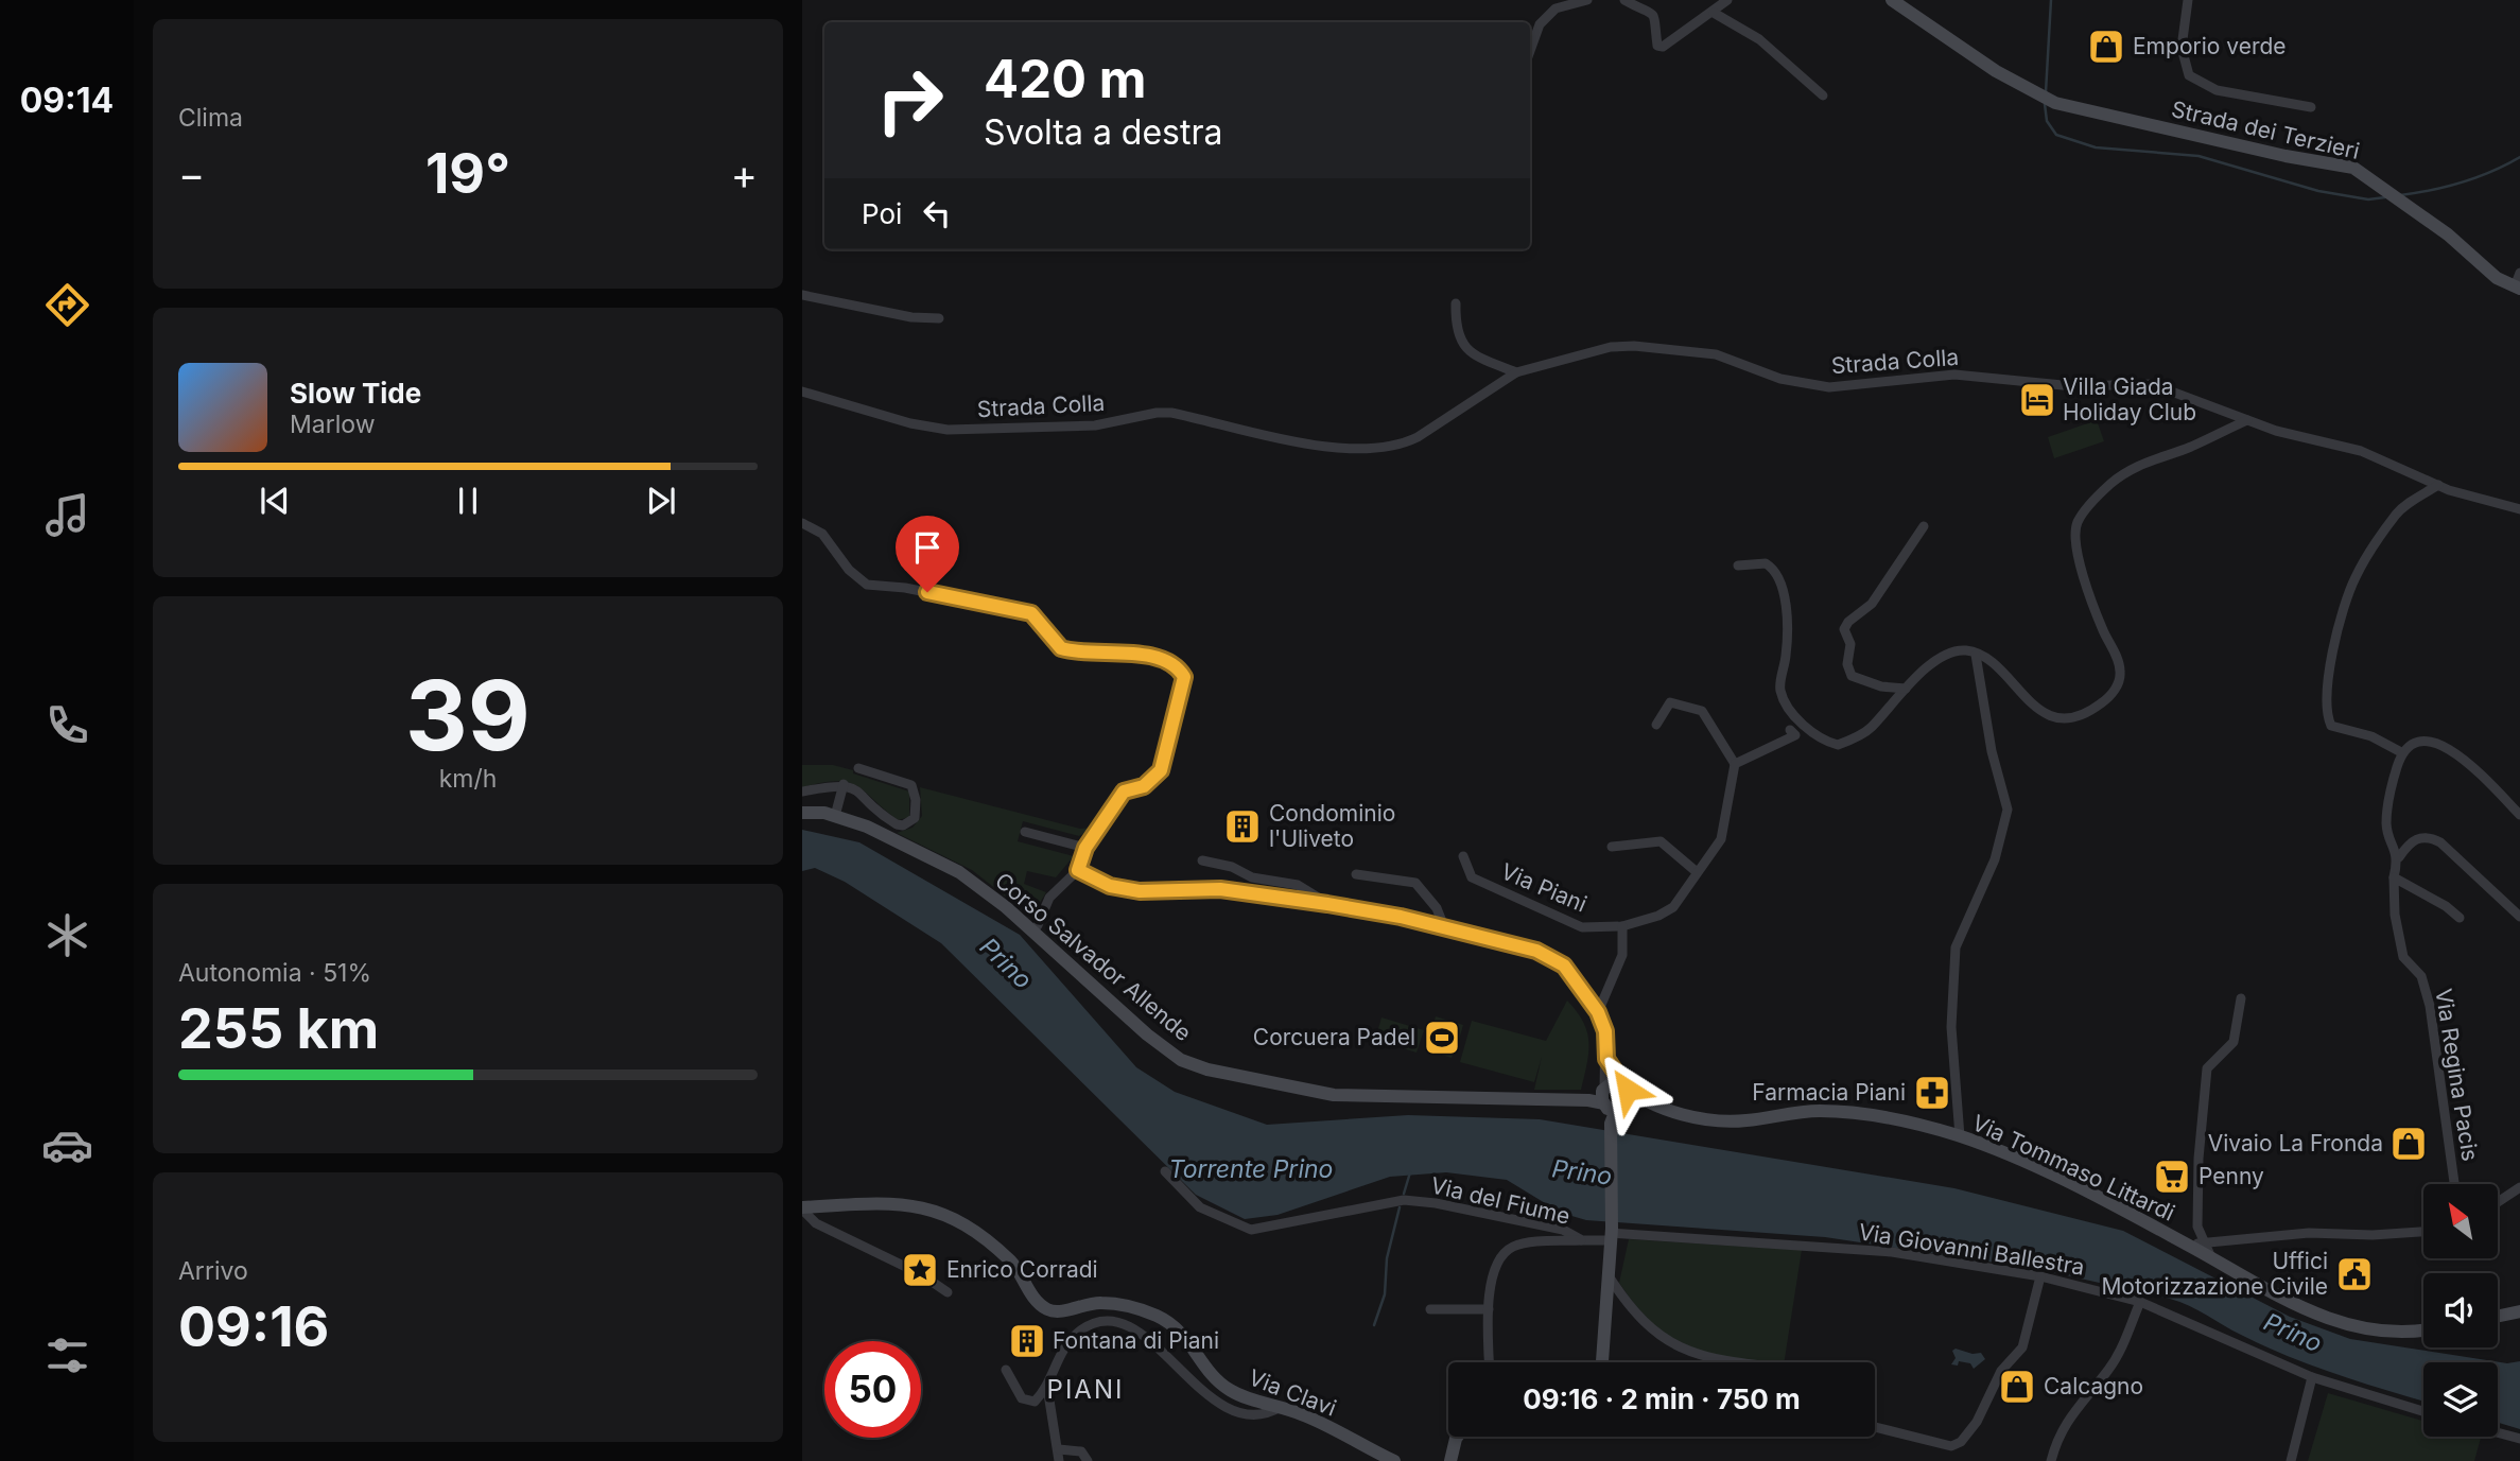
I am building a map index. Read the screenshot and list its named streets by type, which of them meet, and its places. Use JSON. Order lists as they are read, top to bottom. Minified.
{"streets":{"main road":["Strada dei Terzieri","Corso Salvador Allende","Via Tommaso Littardi","Via Clavi"],"street":["Strada Colla","Via Piani","Via Regina Pacis","Via del Fiume","Via Giovanni Ballestra"]},"crossings":[["Via del Fiume","Via Giovanni Ballestra"]],"districts":["PIANI"],"water":["Prino","Torrente Prino"],"places":{"shop":["Emporio verde","Vivaio La Fronda","Calcagno"],"hotel":["Villa Giada Holiday Club"],"building":["Condominio l'Uliveto","Fontana di Piani"],"sports":["Corcuera Padel"],"pharmacy":["Farmacia Piani"],"supermarket":["Penny"],"place":["Enrico Corradi"],"public building":["Uffici Motorizzazione Civile"]},"north":"top left","page":{"tabs":"09:14","tile":["Clima",["39","km/h"],["Autonomia · 51%","255 km"],["Arrivo","09:16"]],"turn":["420 m","Svolta a destra"],"heat":["−","19°","+"],"then":"Poi","song":["Slow Tide","Marlow"],"limit":"50","trip":"09:16 · 2 min · 750 m"}}
